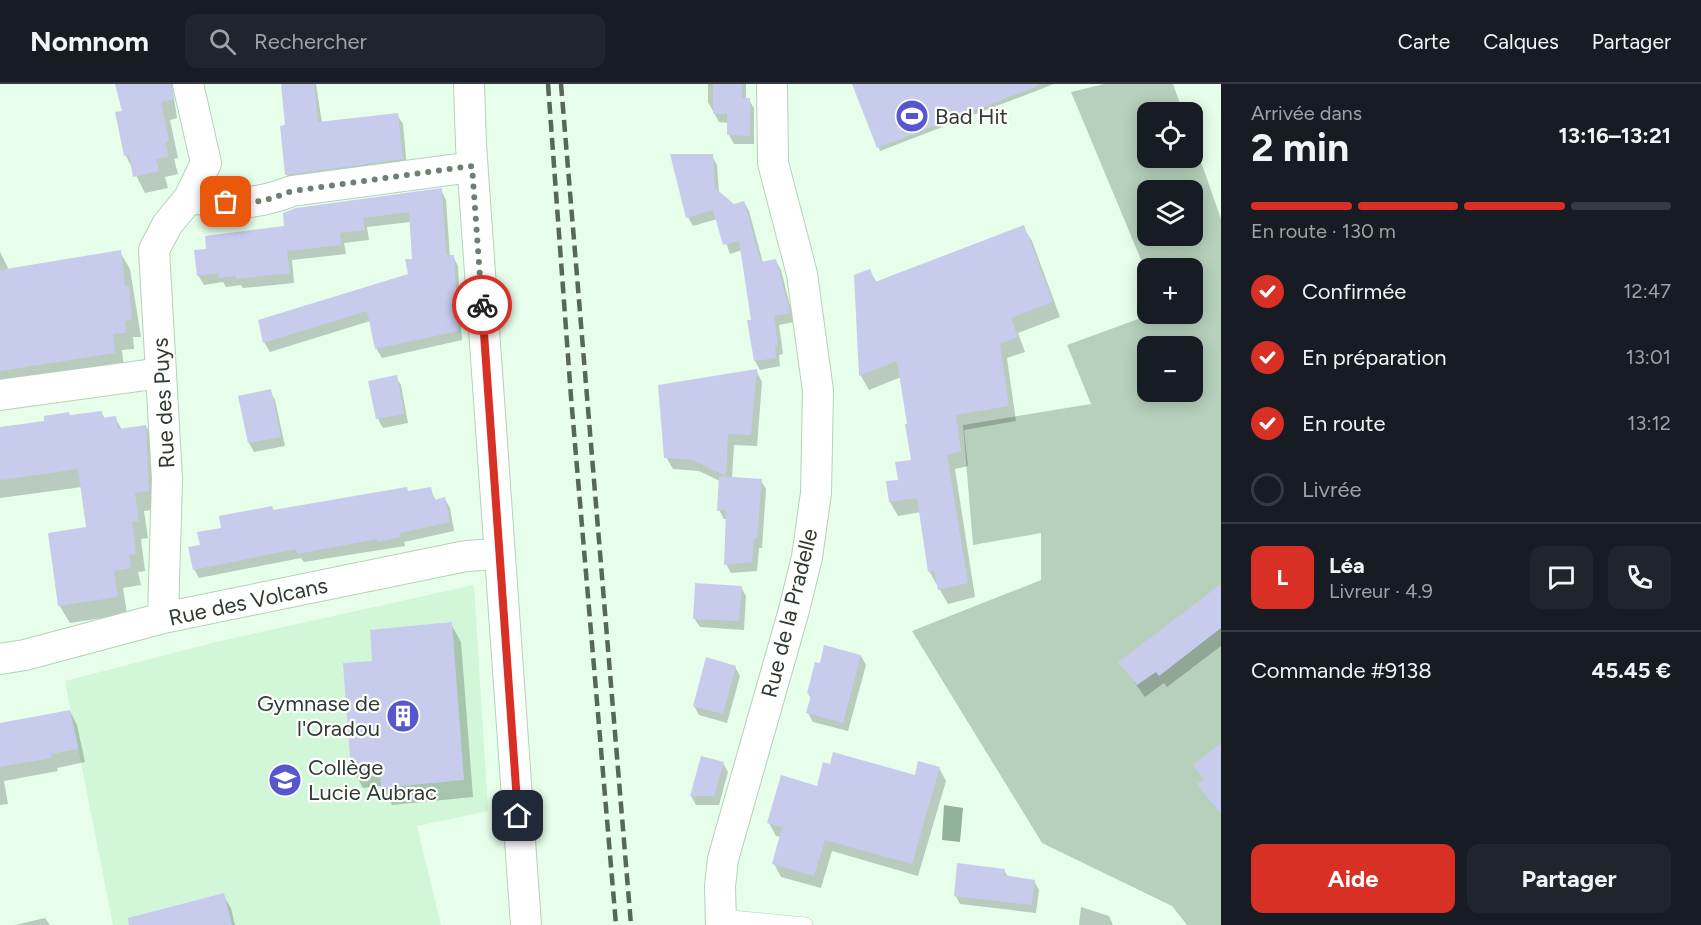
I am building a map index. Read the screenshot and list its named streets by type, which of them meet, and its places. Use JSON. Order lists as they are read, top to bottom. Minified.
{"streets":{"street":["Rue des Puys","Rue des Volcans","Rue de la Pradelle"]},"crossings":[["Rue des Puys","Rue des Volcans"]],"places":{"sports":["Bad Hit"],"building":["Gymnase de l'Oradou"],"school or university":["Collège Lucie Aubrac"]},"page":{"header":"Nomnom","search":"Rechercher","nav":["Carte","Calques","Partager"],"heading":["2 min","Arrivée dans","13:16–13:21"],"panel":["Léa","Livreur · 4.9","Commande #9138","45.45 €"],"map_buttons":["+","−"],"bar":"En route · 130 m","list":[["Confirmée","12:47"],["En préparation","13:01"],["En route","13:12"],"Livrée"],"round":"L","buttons":["Aide","Partager"]}}
